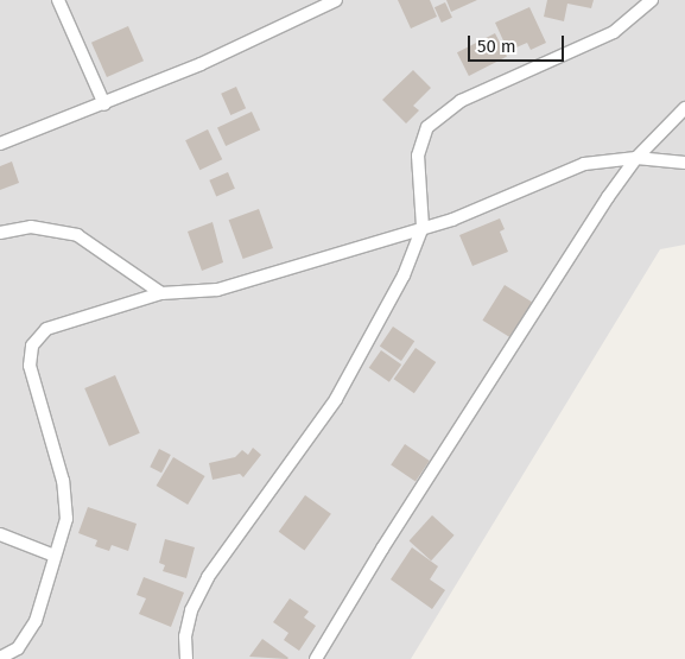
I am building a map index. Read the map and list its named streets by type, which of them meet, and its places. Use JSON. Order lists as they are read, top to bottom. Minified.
{"scale_bar":"50 m"}
